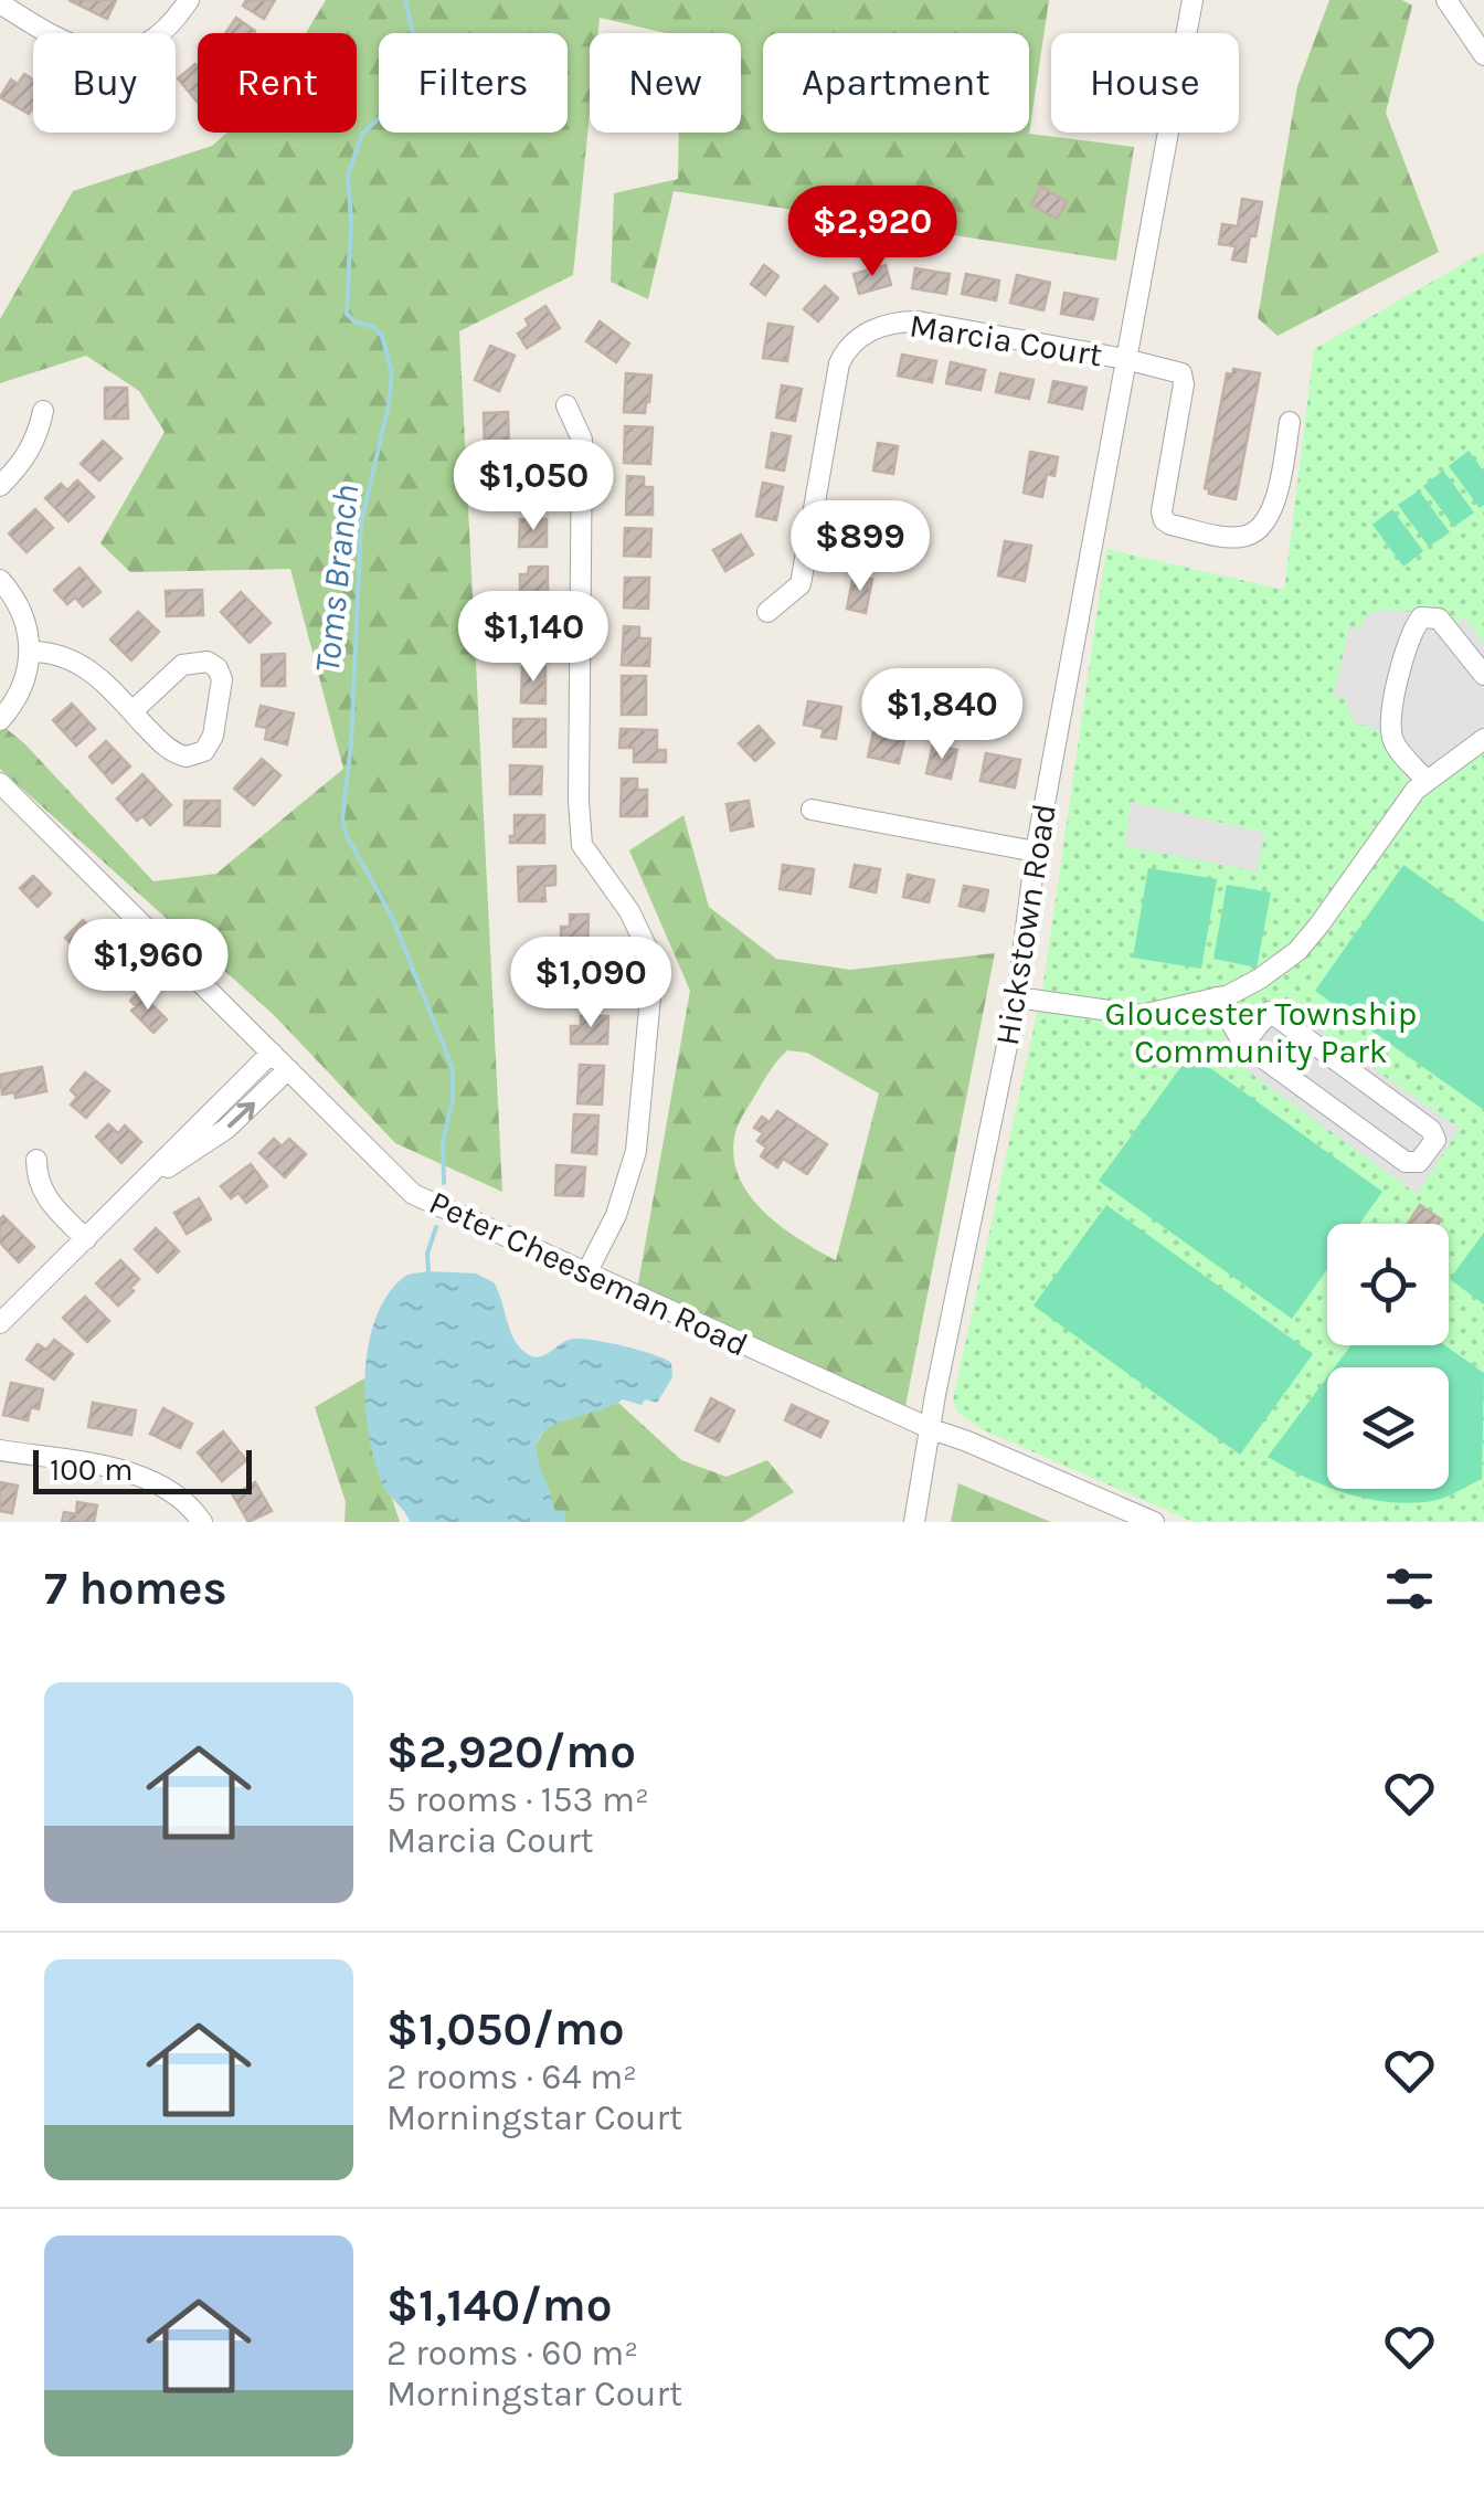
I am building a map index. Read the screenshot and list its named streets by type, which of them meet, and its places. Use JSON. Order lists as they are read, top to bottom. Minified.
{"streets":{"street":["Marcia Court","Hickstown Road","Peter Cheeseman Road"]},"crossings":[["Marcia Court","Hickstown Road"],["Hickstown Road","Peter Cheeseman Road"]],"water":["Toms Branch"],"parks":["Gloucester Township Community Park"],"scale_bar":"100 m","page":{"chip":["Buy","Rent","Filters","New","Apartment","House"],"price":["$2,920","$1,050","$899","$1,140","$1,840","$1,960","$1,090"],"scale":"100 m","heading":"7 homes","list":[{"name":"$2,920/mo","note":"5 rooms · 153 m² · Marcia Court"},{"name":"$1,050/mo","note":"2 rooms · 64 m² · Morningstar Court"},{"name":"$1,140/mo","note":"2 rooms · 60 m² · Morningstar Court"}]}}
